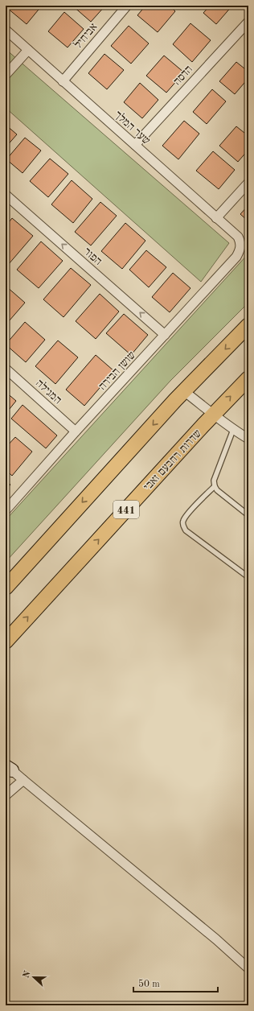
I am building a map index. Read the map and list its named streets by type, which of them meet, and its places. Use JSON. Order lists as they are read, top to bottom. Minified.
{"streets":{"main road":["שדרות רחבעם זאבי","441"],"street":["אביחיל","הדסה","שער המלך","הפור","שושן הבירה","המגילה"]},"crossings":[["אביחיל","שער המלך"],["הדסה","שער המלך"],["שער המלך","שושן הבירה"],["הפור","שושן הבירה"],["שושן הבירה","המגילה"]],"one_way":["הפור"],"scale_bar":"50 m","north":"left"}
